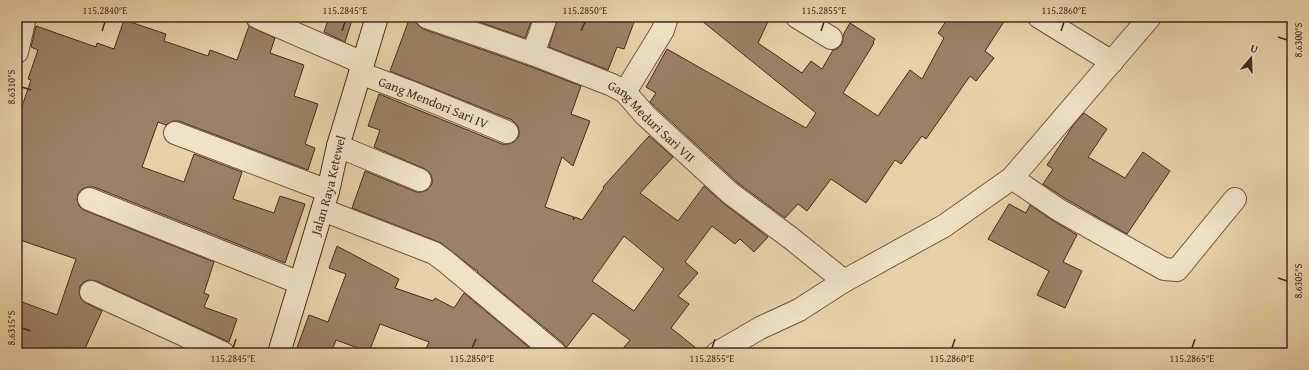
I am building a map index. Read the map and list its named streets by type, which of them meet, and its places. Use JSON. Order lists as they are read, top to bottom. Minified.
{"streets":{"street":["Gang Mendori Sari IV","Gang Meduri Sari VII","Jalan Raya Ketewel"]},"crossings":[["Gang Mendori Sari IV","Jalan Raya Ketewel"]],"north":"top","coordinates":["115.2840°E","115.2845°E","115.2850°E","115.2855°E","115.2860°E","8.6300°S","8.6310°S","8.6305°S","8.6315°S","115.2865°E"]}
